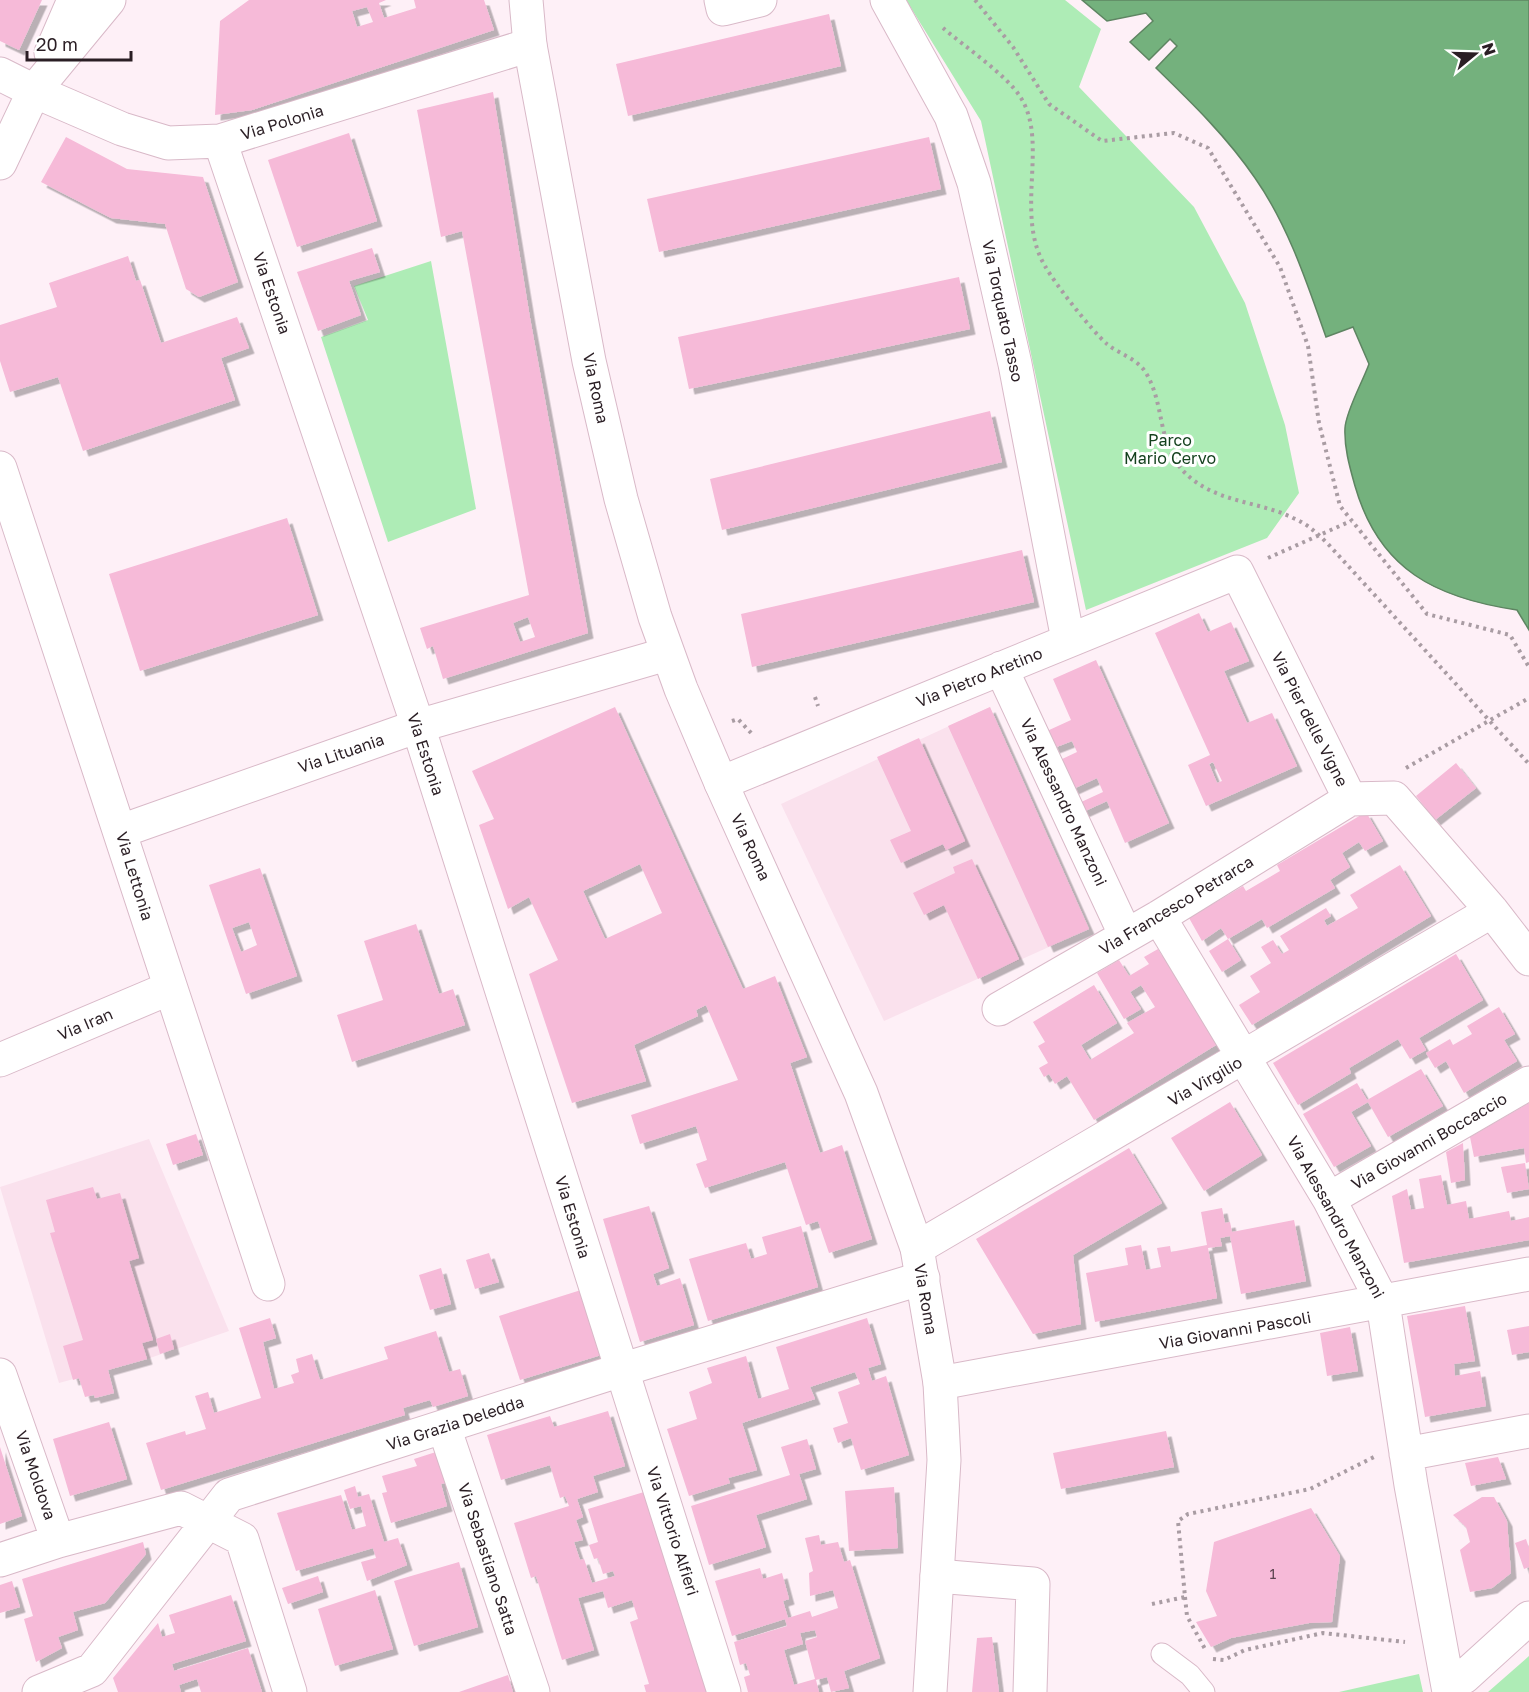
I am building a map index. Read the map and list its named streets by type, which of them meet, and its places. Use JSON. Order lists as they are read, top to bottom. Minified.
{"streets":{"street":["Via Polonia","Via Estonia","Via Torquato Tasso","Via Roma","Via Pietro Aretino","Via Pier delle Vigne","Via Lituania","Via Alessandro Manzoni","Via Lettonia","Via Francesco Petrarca","Via Iran","Via Virgilio","Via Giovanni Boccaccio","Via Giovanni Pascoli","Via Grazia Deledda","Via Moldova","Via Vittorio Alfieri","Via Sebastiano Satta"]},"crossings":[["Via Polonia","Via Estonia"],["Via Polonia","Via Roma"],["Via Estonia","Via Lituania"],["Via Estonia","Via Grazia Deledda"],["Via Estonia","Via Vittorio Alfieri"],["Via Torquato Tasso","Via Pietro Aretino"],["Via Roma","Via Pietro Aretino"],["Via Roma","Via Lituania"],["Via Roma","Via Virgilio"],["Via Roma","Via Giovanni Pascoli"],["Via Roma","Via Grazia Deledda"],["Via Pietro Aretino","Via Pier delle Vigne"],["Via Pietro Aretino","Via Alessandro Manzoni"],["Via Pier delle Vigne","Via Francesco Petrarca"],["Via Pier delle Vigne","Via Virgilio"],["Via Lituania","Via Lettonia"],["Via Alessandro Manzoni","Via Francesco Petrarca"],["Via Alessandro Manzoni","Via Virgilio"],["Via Alessandro Manzoni","Via Giovanni Boccaccio"],["Via Alessandro Manzoni","Via Giovanni Pascoli"],["Via Lettonia","Via Iran"],["Via Virgilio","Via Grazia Deledda"],["Via Grazia Deledda","Via Vittorio Alfieri"],["Via Grazia Deledda","Via Sebastiano Satta"]],"parks":["Parco Mario Cervo"],"house_numbers":["1"],"scale_bar":"20 m","north":"right"}
